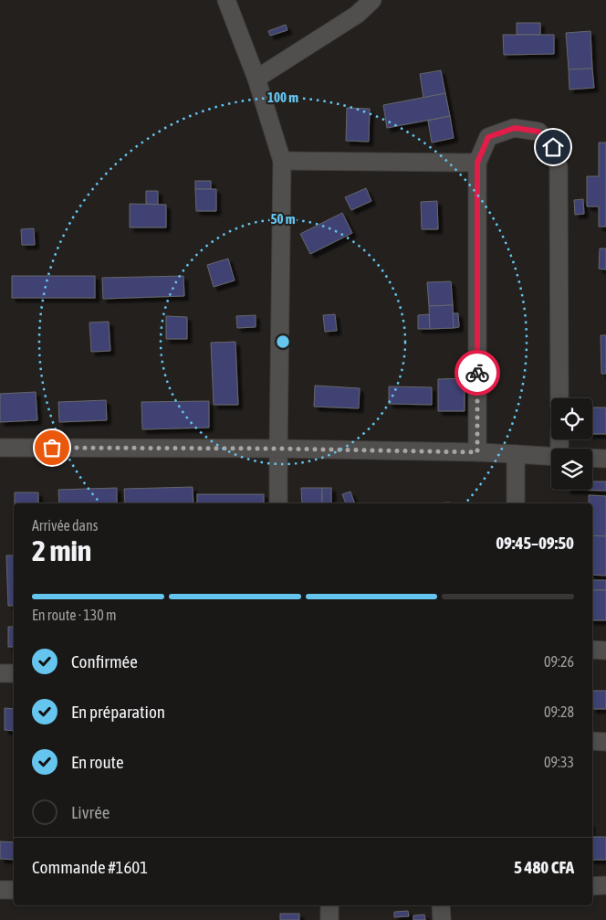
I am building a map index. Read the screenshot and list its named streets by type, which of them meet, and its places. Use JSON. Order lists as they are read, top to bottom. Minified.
{"page":{"heading":["2 min","Arrivée dans","09:45–09:50"],"panel":["Commande #1601","5 480 CFA"],"bar":"En route · 130 m","list":[["Confirmée","09:26"],["En préparation","09:28"],["En route","09:33"],"Livrée"]},"rings":["100 m","50 m"]}
